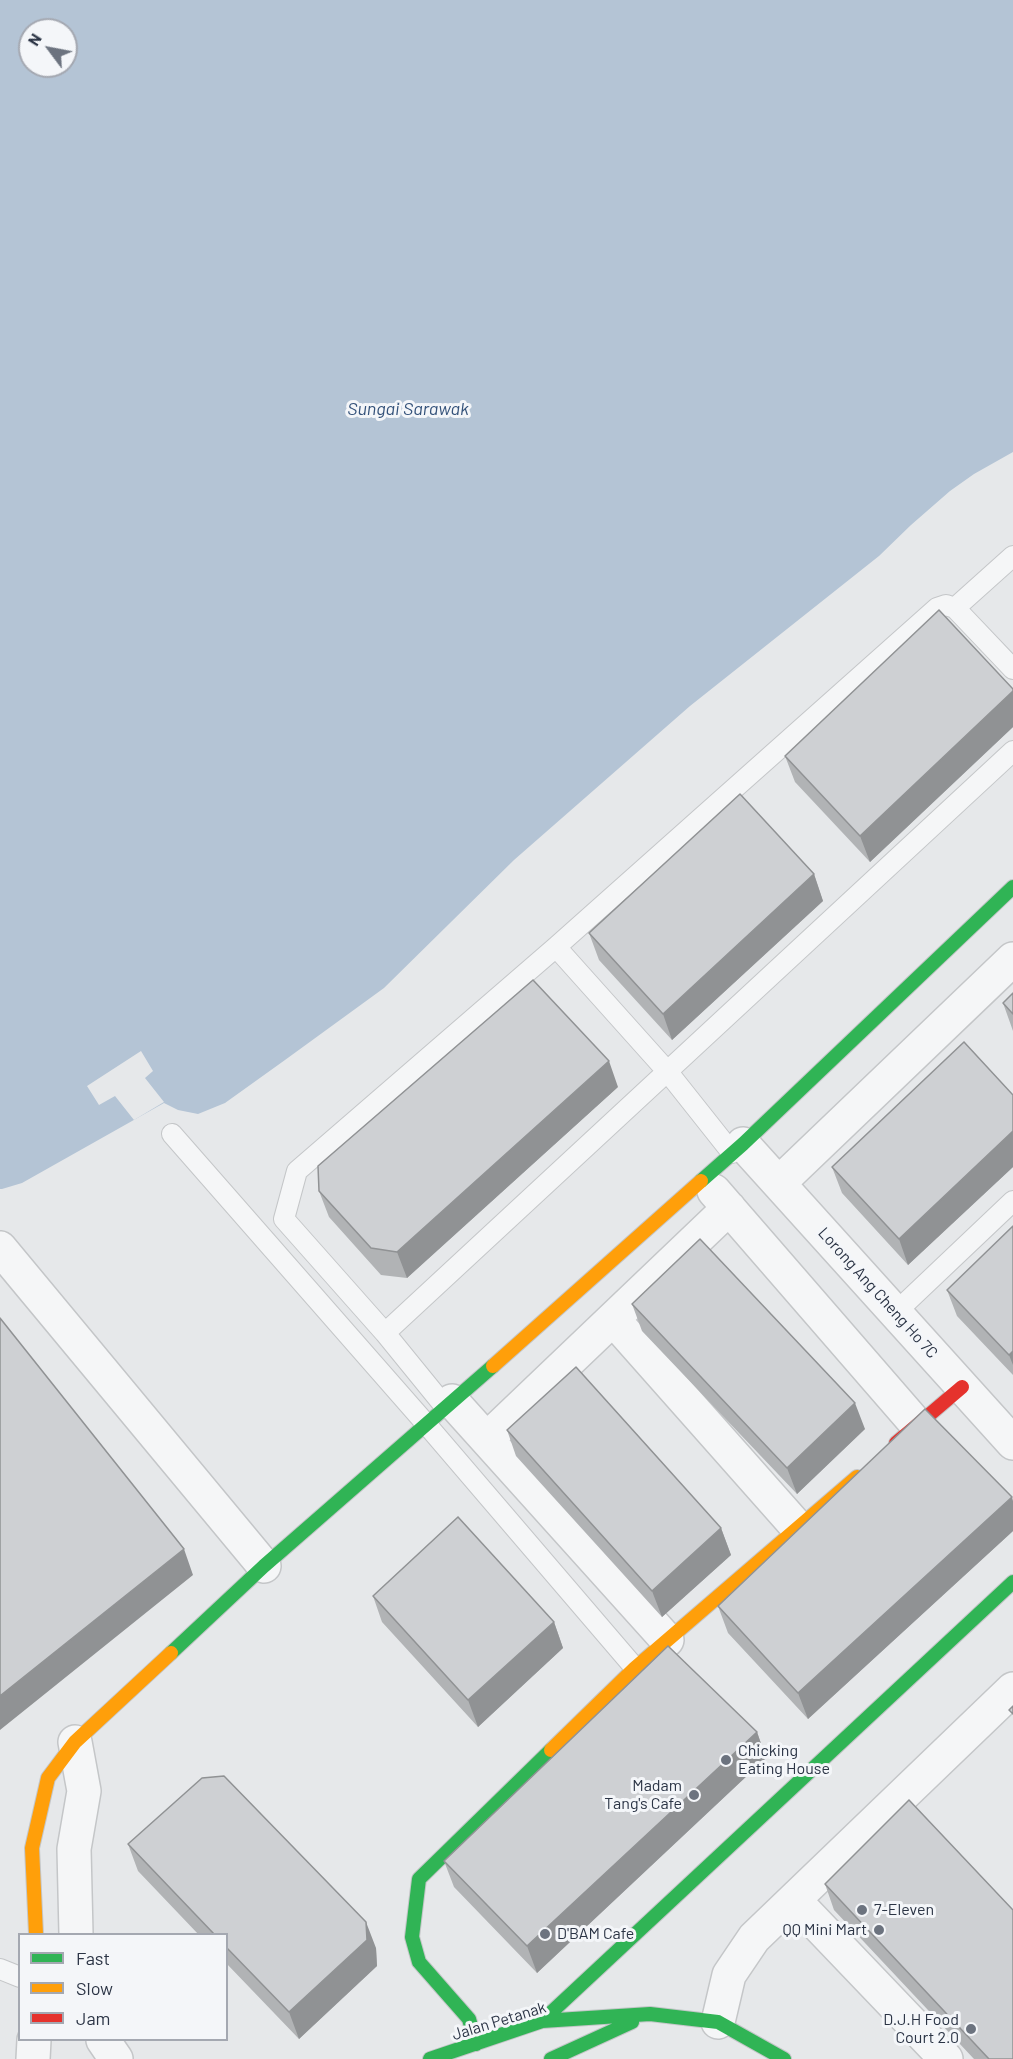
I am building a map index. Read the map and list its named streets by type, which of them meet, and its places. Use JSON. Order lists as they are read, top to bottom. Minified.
{"streets":{"street":["Lorong Ang Cheng Ho 7C","Jalan Petanak"]},"water":["Sungai Sarawak"],"places":["Chicking Eating House","Madam Tang's Cafe","7-Eleven","QQ Mini Mart","D'BAM Cafe","D.J.H Food Court 2.0"],"legend":["Fast","Slow","Jam"],"north":"top left"}
